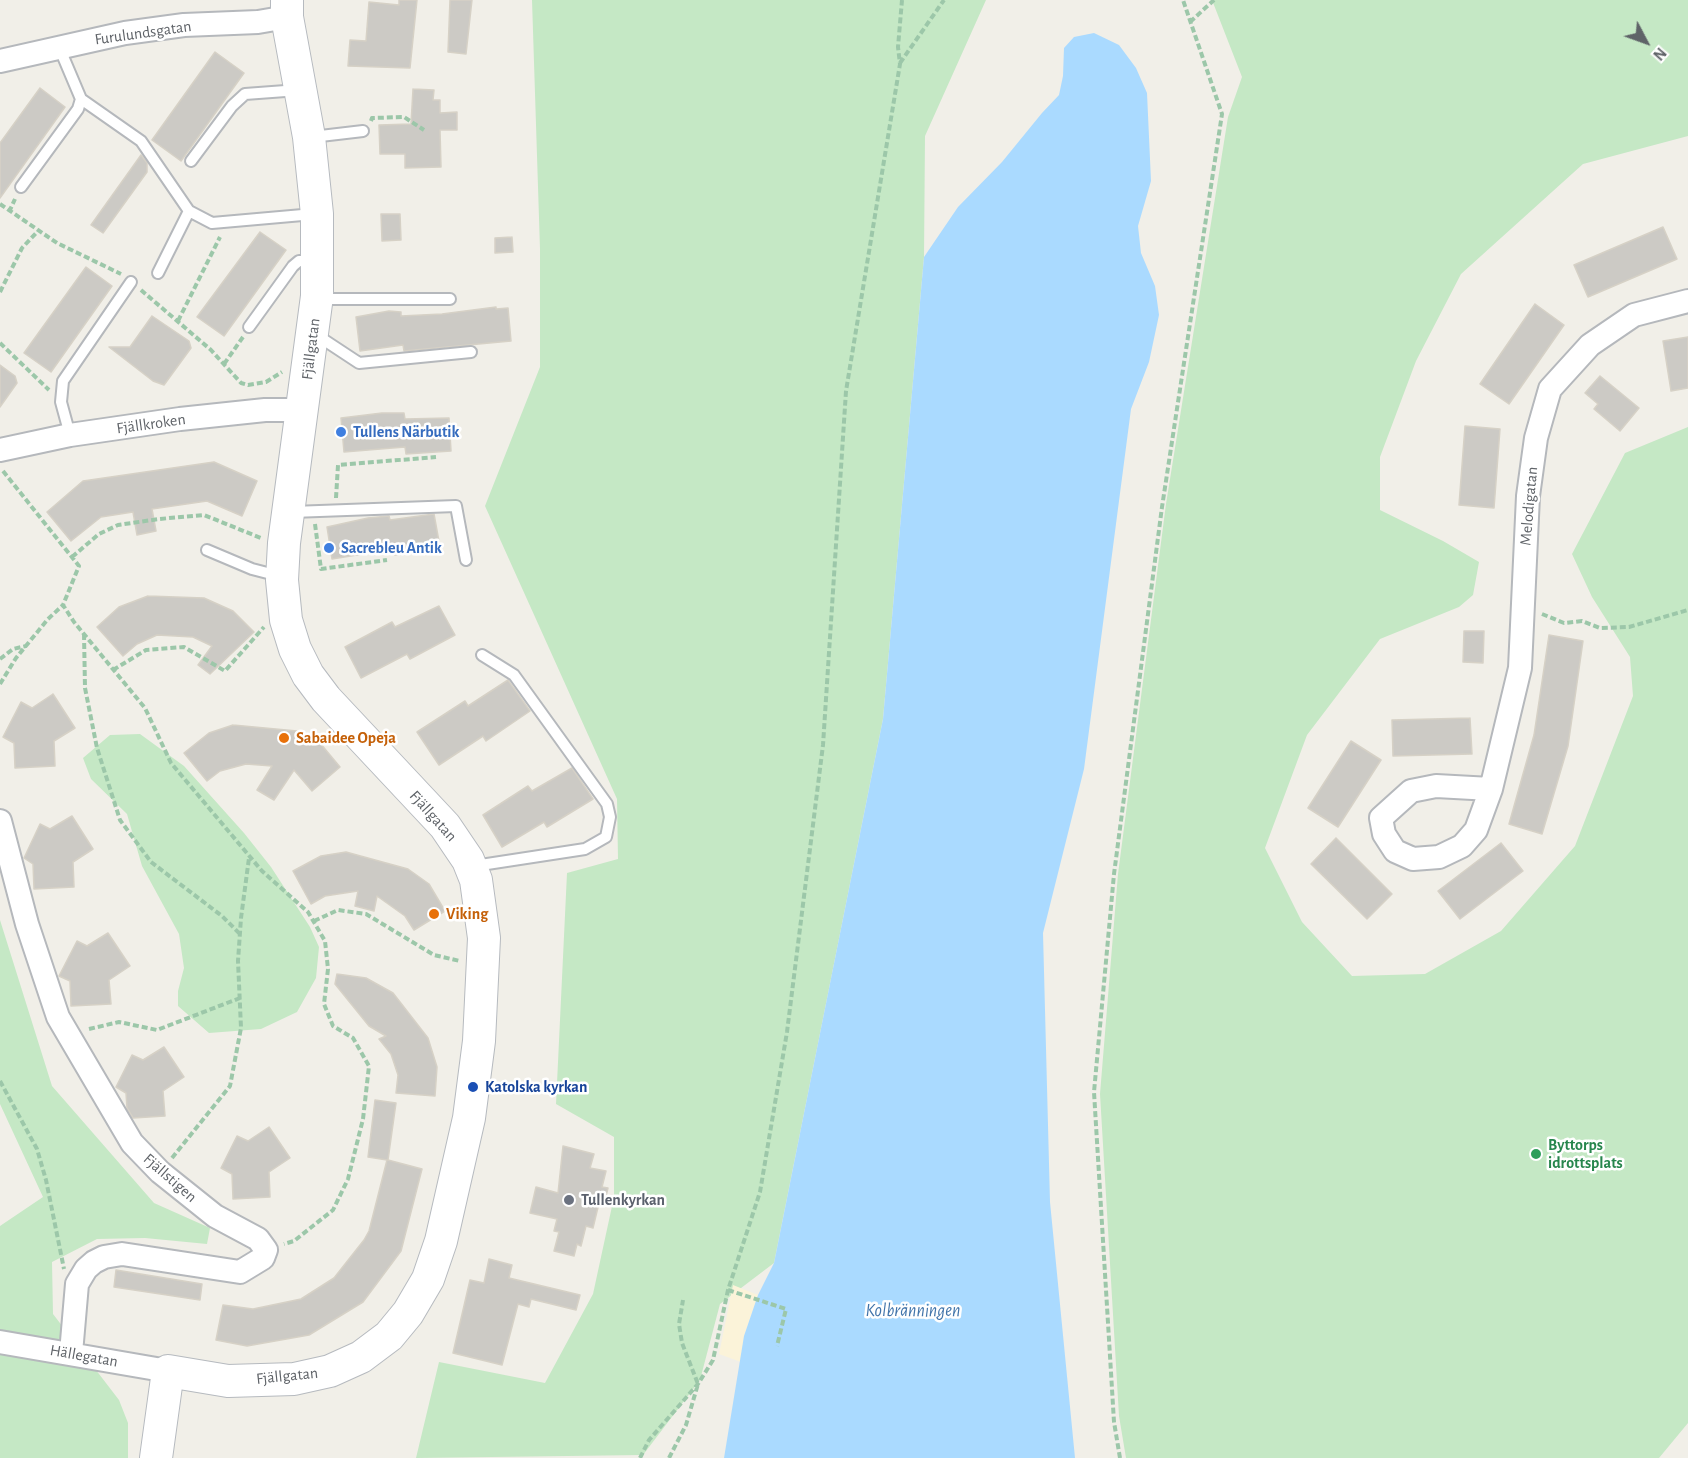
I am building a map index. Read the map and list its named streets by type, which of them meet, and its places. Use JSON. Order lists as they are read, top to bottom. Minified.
{"streets":{"street":["Furulundsgatan","Fjällgatan","Fjällkroken","Melodigatan","Fjällstigen","Hällegatan"]},"crossings":[["Furulundsgatan","Fjällgatan"],["Fjällgatan","Fjällkroken"],["Fjällgatan","Hällegatan"]],"water":["Kolbränningen"],"places":["Tullens Närbutik","Sacrebleu Antik","Sabaidee Opeja","Viking","Katolska kyrkan","Byttorps idrottsplats","Tullenkyrkan"],"north":"bottom right"}
